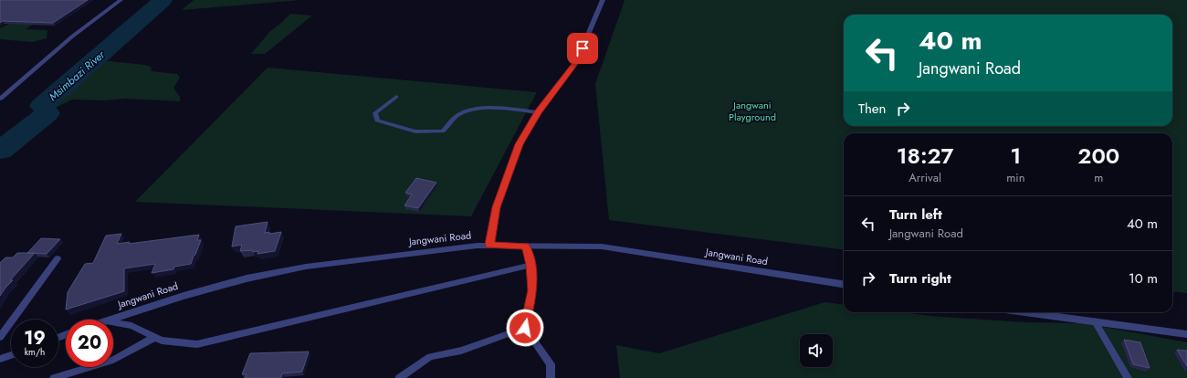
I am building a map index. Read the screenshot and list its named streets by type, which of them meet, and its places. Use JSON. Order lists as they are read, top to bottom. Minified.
{"streets":{"street":["Jangwani Road"]},"water":["Msimbazi River"],"parks":["Jangwani Playground"],"page":{"turn":["40 m","Jangwani Road"],"then":"Then","eta":["18:27","Arrival","1","min","200","m"],"list":[{"name":"Turn left","note":"Jangwani Road","value":"40 m"},{"name":"Turn right","value":"10 m"}],"speed":"19 km/h","limit":"20"}}
